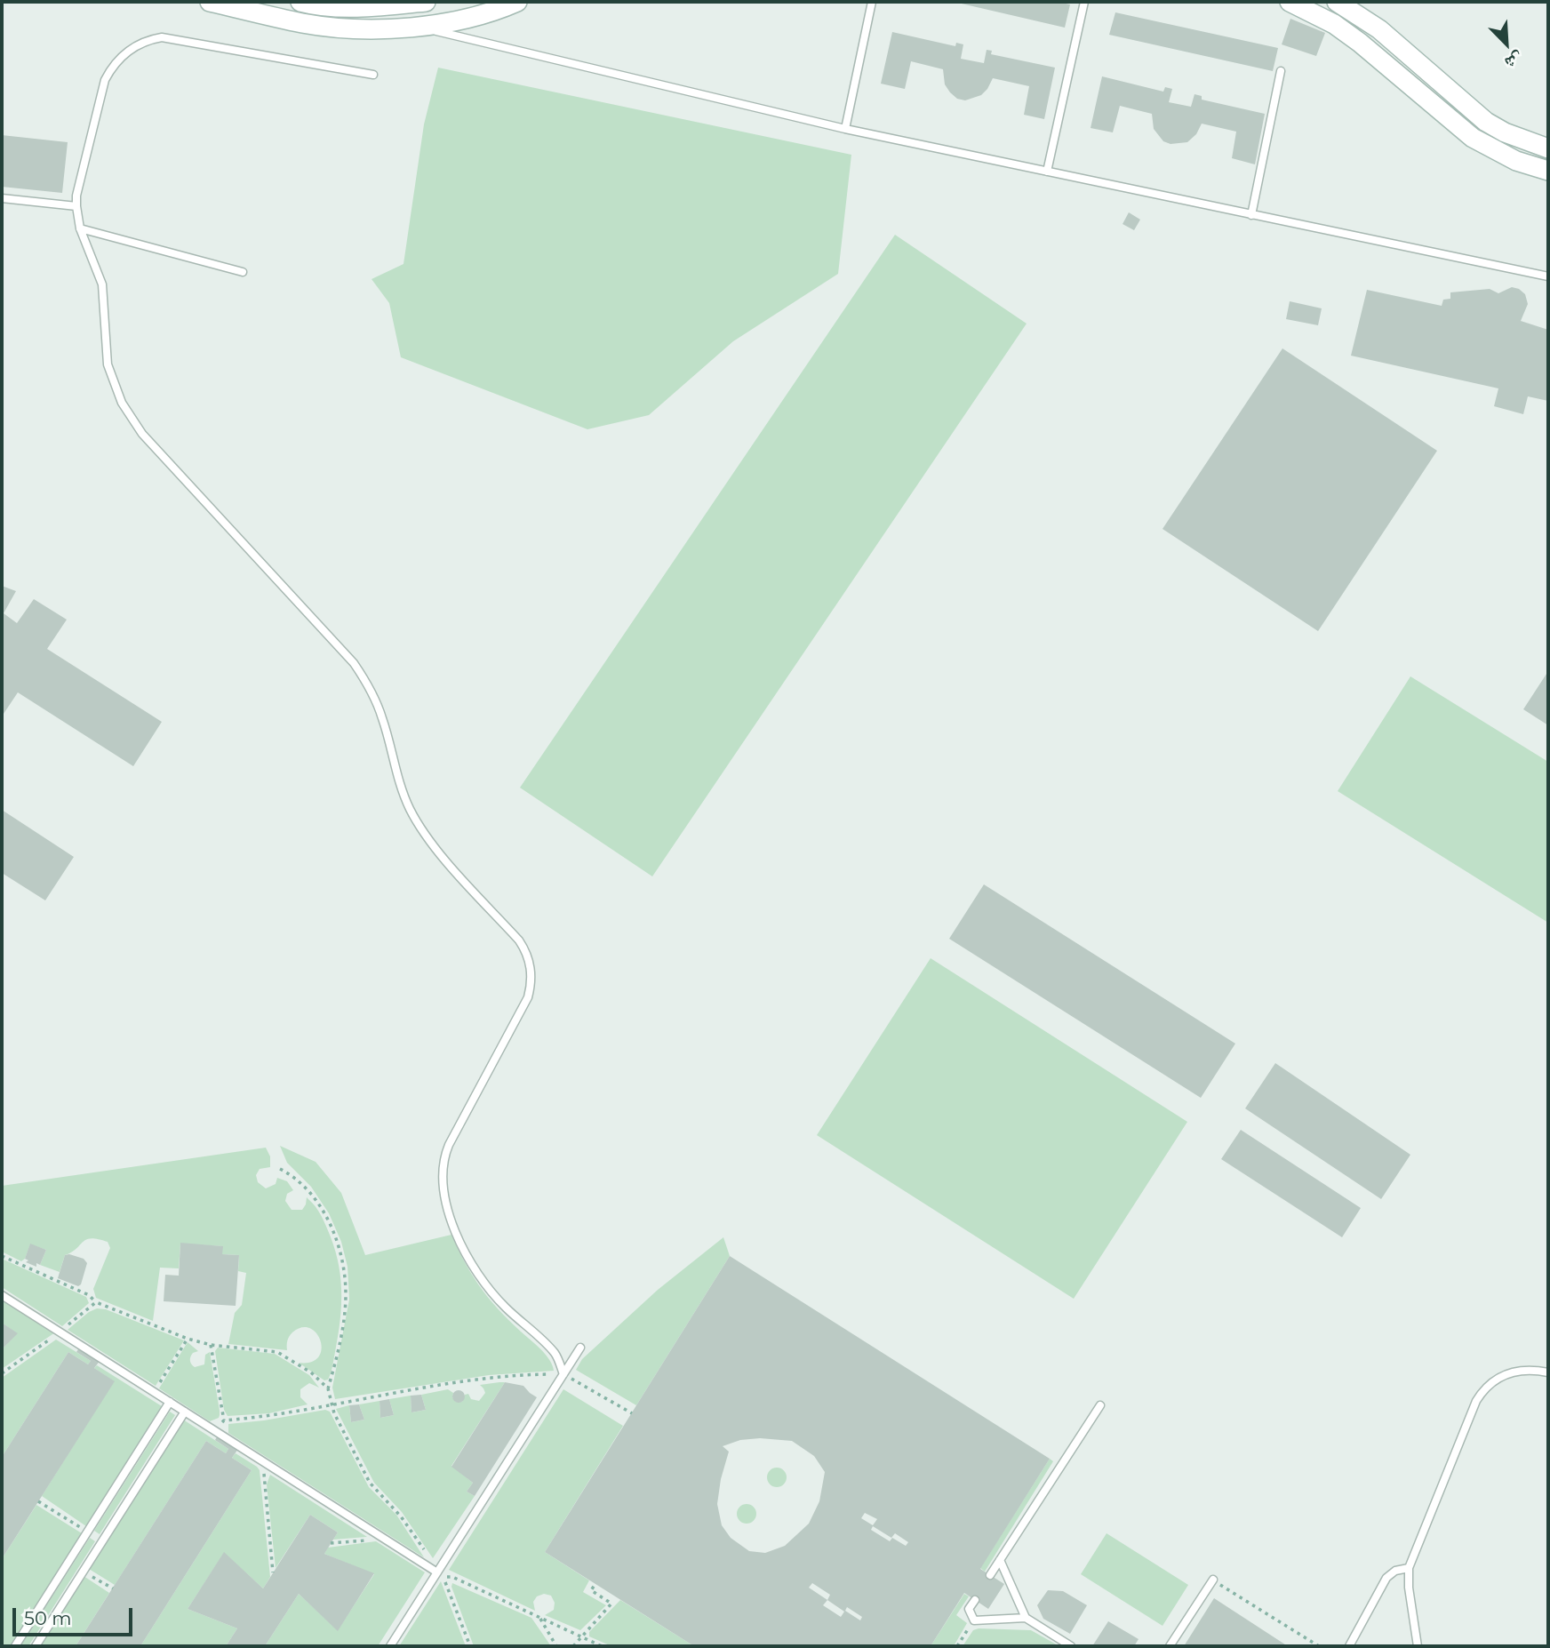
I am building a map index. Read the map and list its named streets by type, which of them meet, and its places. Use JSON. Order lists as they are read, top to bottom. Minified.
{"scale_bar":"50 m","north":"bottom right"}
